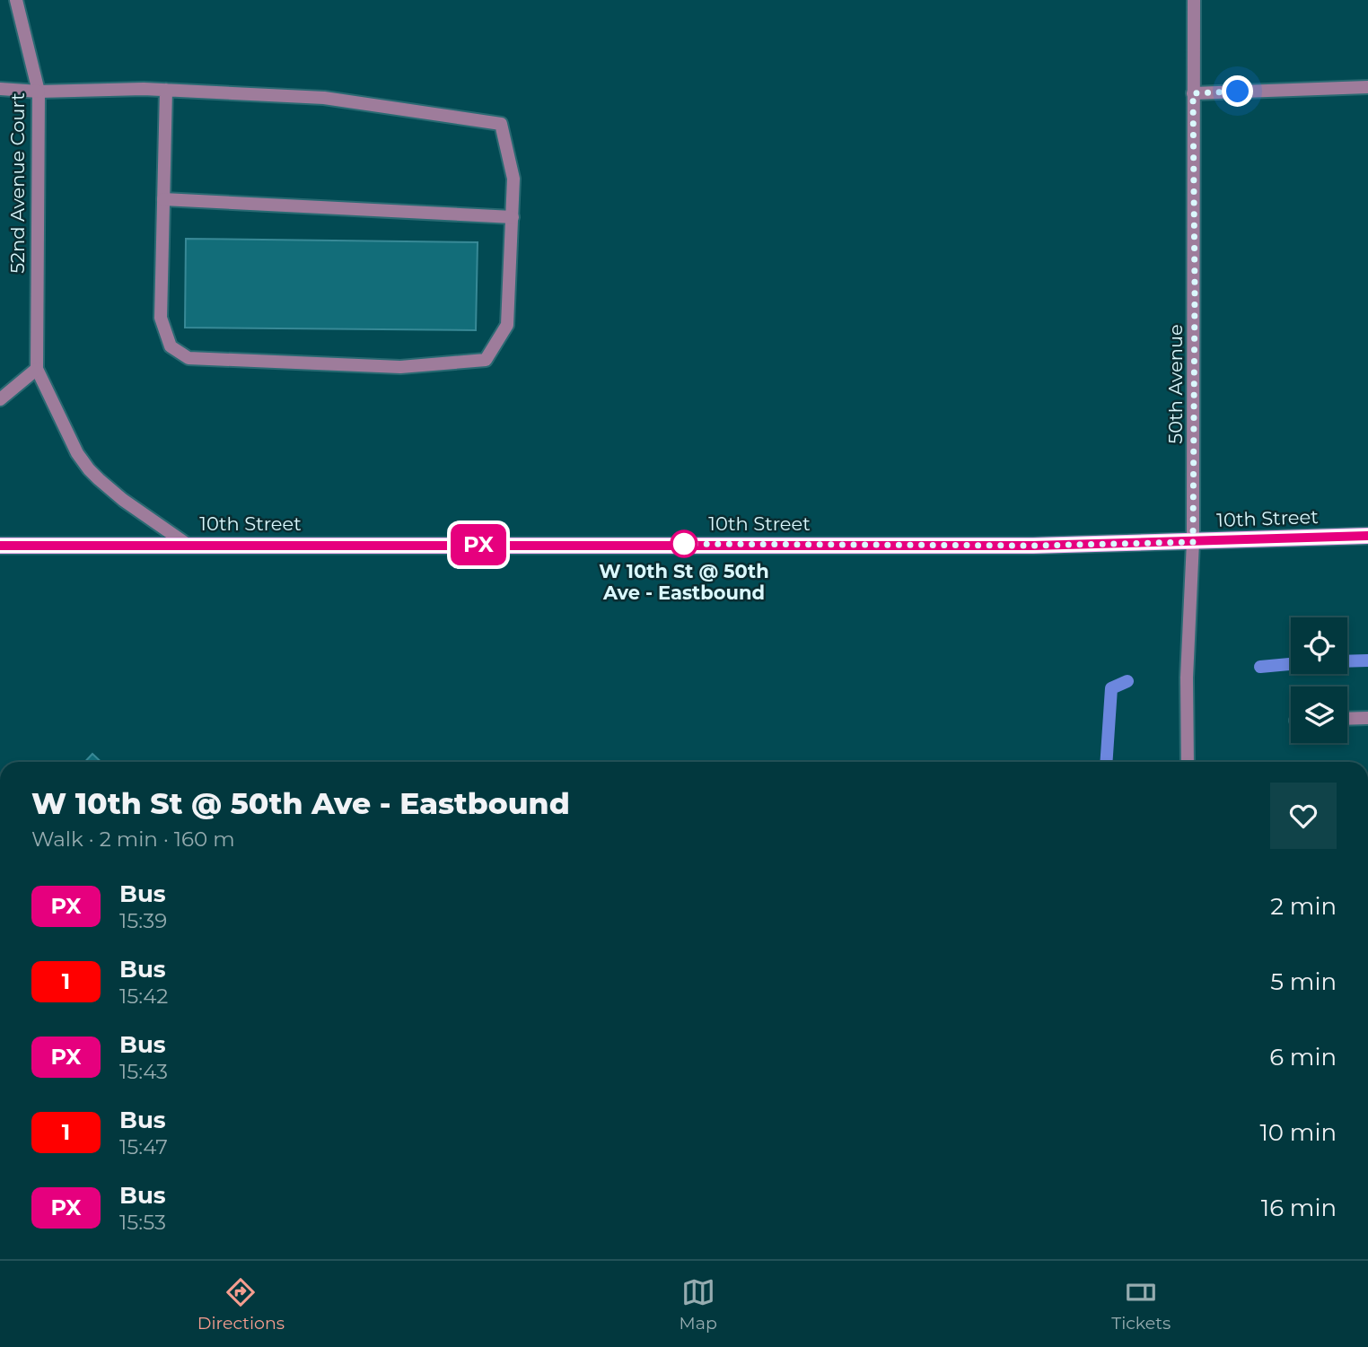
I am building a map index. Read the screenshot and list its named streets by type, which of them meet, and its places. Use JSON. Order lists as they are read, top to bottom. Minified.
{"streets":{"main road":["10th Street"],"street":["52nd Avenue Court","50th Avenue"]},"crossings":[["52nd Avenue Court","10th Street"],["50th Avenue","10th Street"]],"places":["W 10th St @ 50th Ave - Eastbound"],"lines":["bus line PX"],"page":{"on_map":"PX","heading":["W 10th St @ 50th Ave - Eastbound","Walk · 2 min · 160 m"],"list":[{"mark":"PX","name":"Bus","note":"15:39","value":"2 min"},{"mark":"1","name":"Bus","note":"15:42","value":"5 min"},{"mark":"PX","name":"Bus","note":"15:43","value":"6 min"},{"mark":"1","name":"Bus","note":"15:47","value":"10 min"},{"mark":"PX","name":"Bus","note":"15:53","value":"16 min"}],"tabs":["Directions","Map","Tickets"]}}
